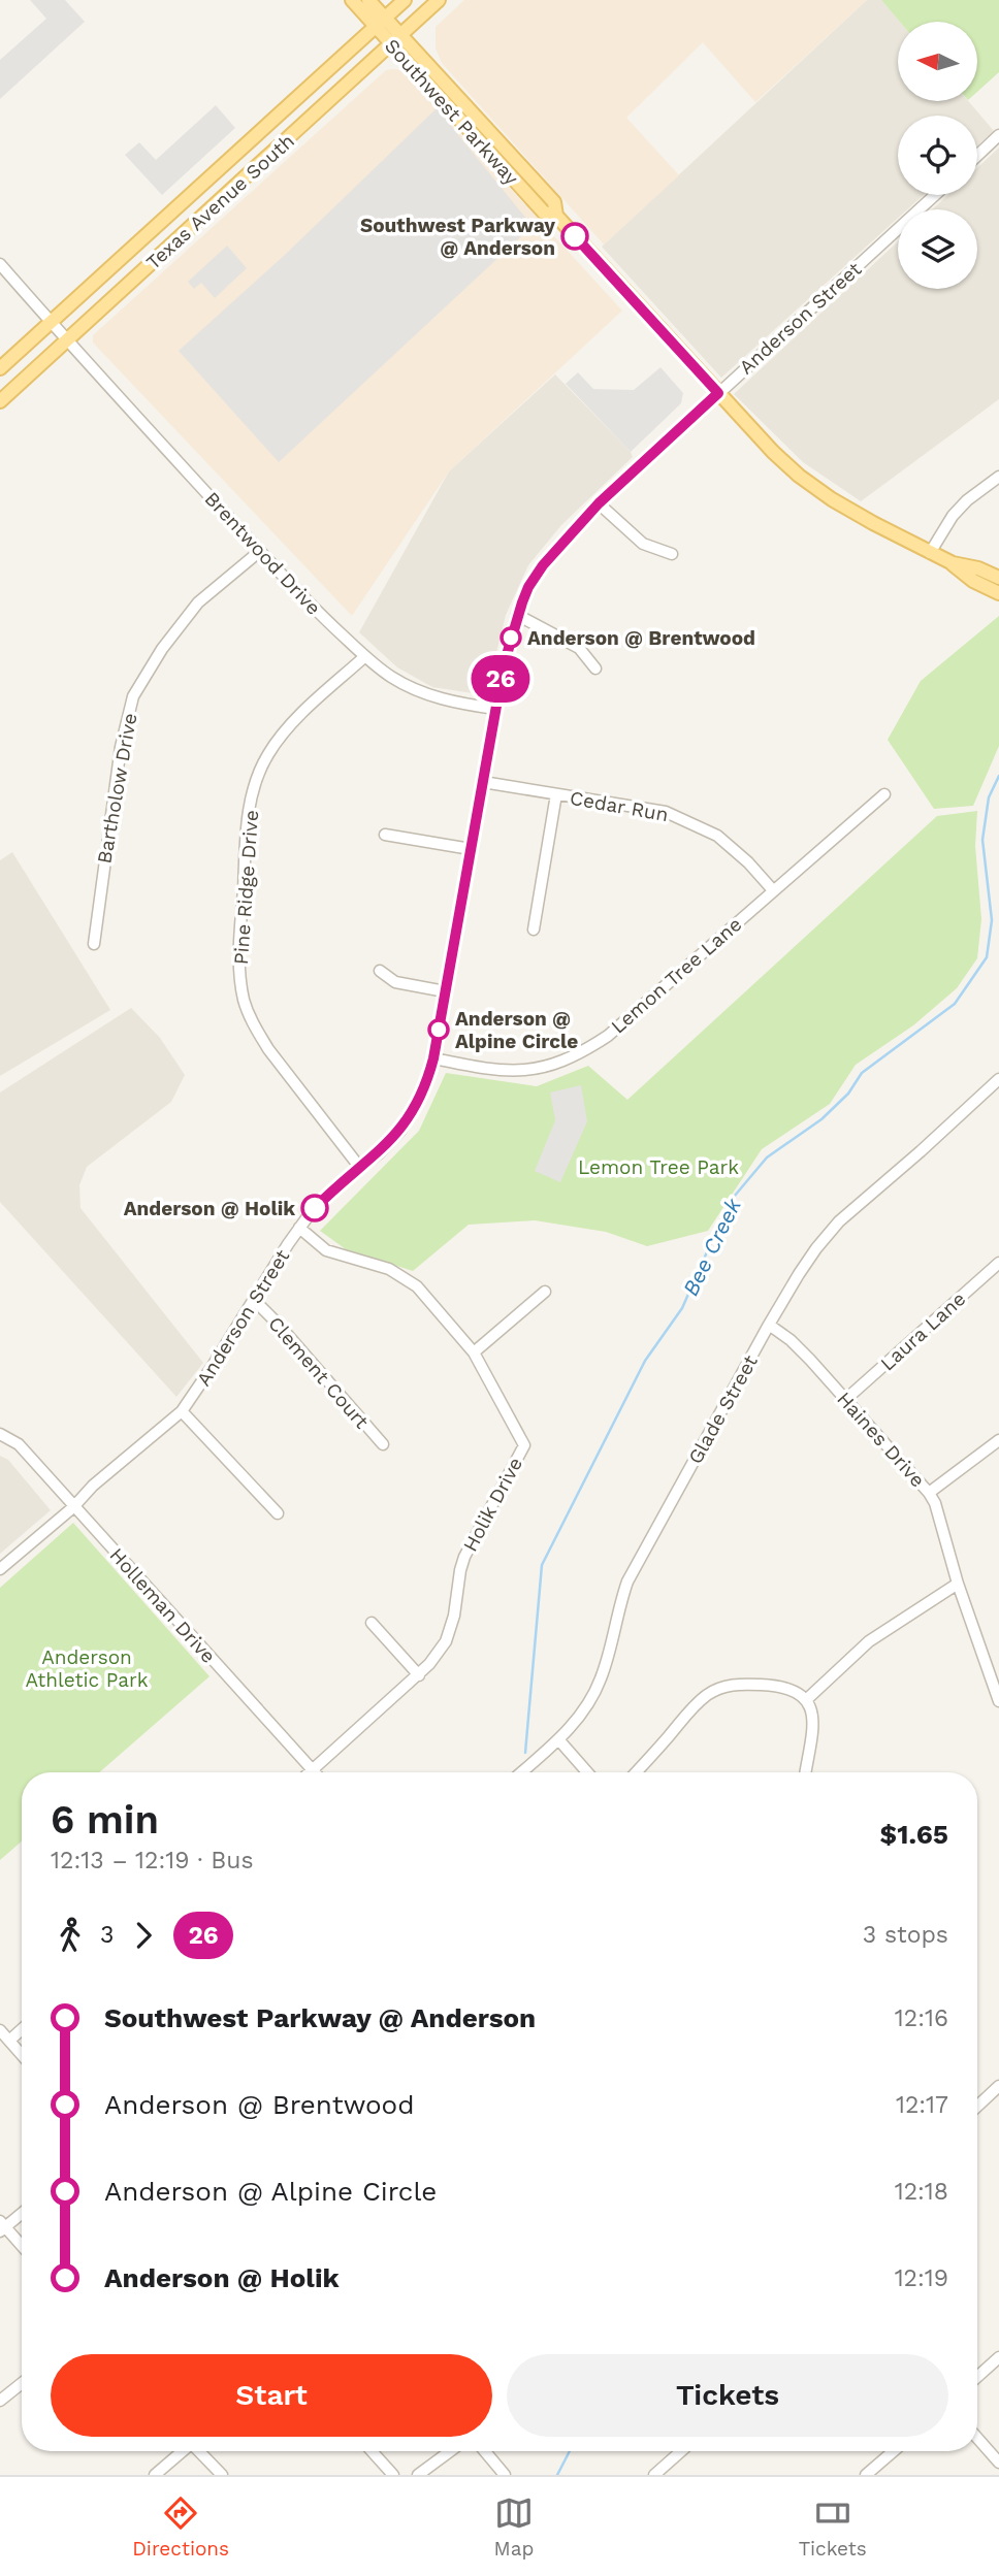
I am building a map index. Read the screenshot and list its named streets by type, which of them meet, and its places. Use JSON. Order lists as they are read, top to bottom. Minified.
{"streets":{"main road":["Southwest Parkway","Texas Avenue South"],"street":["Anderson Street","Brentwood Drive","Bartholow Drive","Cedar Run","Pine Ridge Drive","Lemon Tree Lane","Laura Lane","Clement Court","Glade Street","Haines Drive","Holik Drive","Holleman Drive"]},"crossings":[["Southwest Parkway","Texas Avenue South"],["Southwest Parkway","Anderson Street"],["Texas Avenue South","Brentwood Drive"],["Anderson Street","Brentwood Drive"],["Anderson Street","Cedar Run"],["Anderson Street","Pine Ridge Drive"],["Anderson Street","Lemon Tree Lane"],["Anderson Street","Clement Court"],["Anderson Street","Holik Drive"],["Anderson Street","Holleman Drive"],["Brentwood Drive","Bartholow Drive"],["Brentwood Drive","Pine Ridge Drive"],["Cedar Run","Lemon Tree Lane"],["Laura Lane","Haines Drive"],["Glade Street","Haines Drive"],["Holik Drive","Holleman Drive"]],"water":["Bee Creek"],"parks":["Lemon Tree Park","Anderson Athletic Park"],"places":["Southwest Parkway @ Anderson","Anderson @ Brentwood","Anderson @ Alpine Circle","Anderson @ Holik"],"lines":["bus line 26"],"north":"left","page":{"on_map":"26","heading":["6 min","12:13 – 12:19 · Bus","$1.65"],"legs":["3","26","3 stops"],"list":[{"name":"Southwest Parkway @ Anderson","value":"12:16"},{"name":"Anderson @ Brentwood","value":"12:17"},{"name":"Anderson @ Alpine Circle","value":"12:18"},{"name":"Anderson @ Holik","value":"12:19"}],"buttons":["Start","Tickets"],"tabs":["Directions","Map","Tickets"]}}
